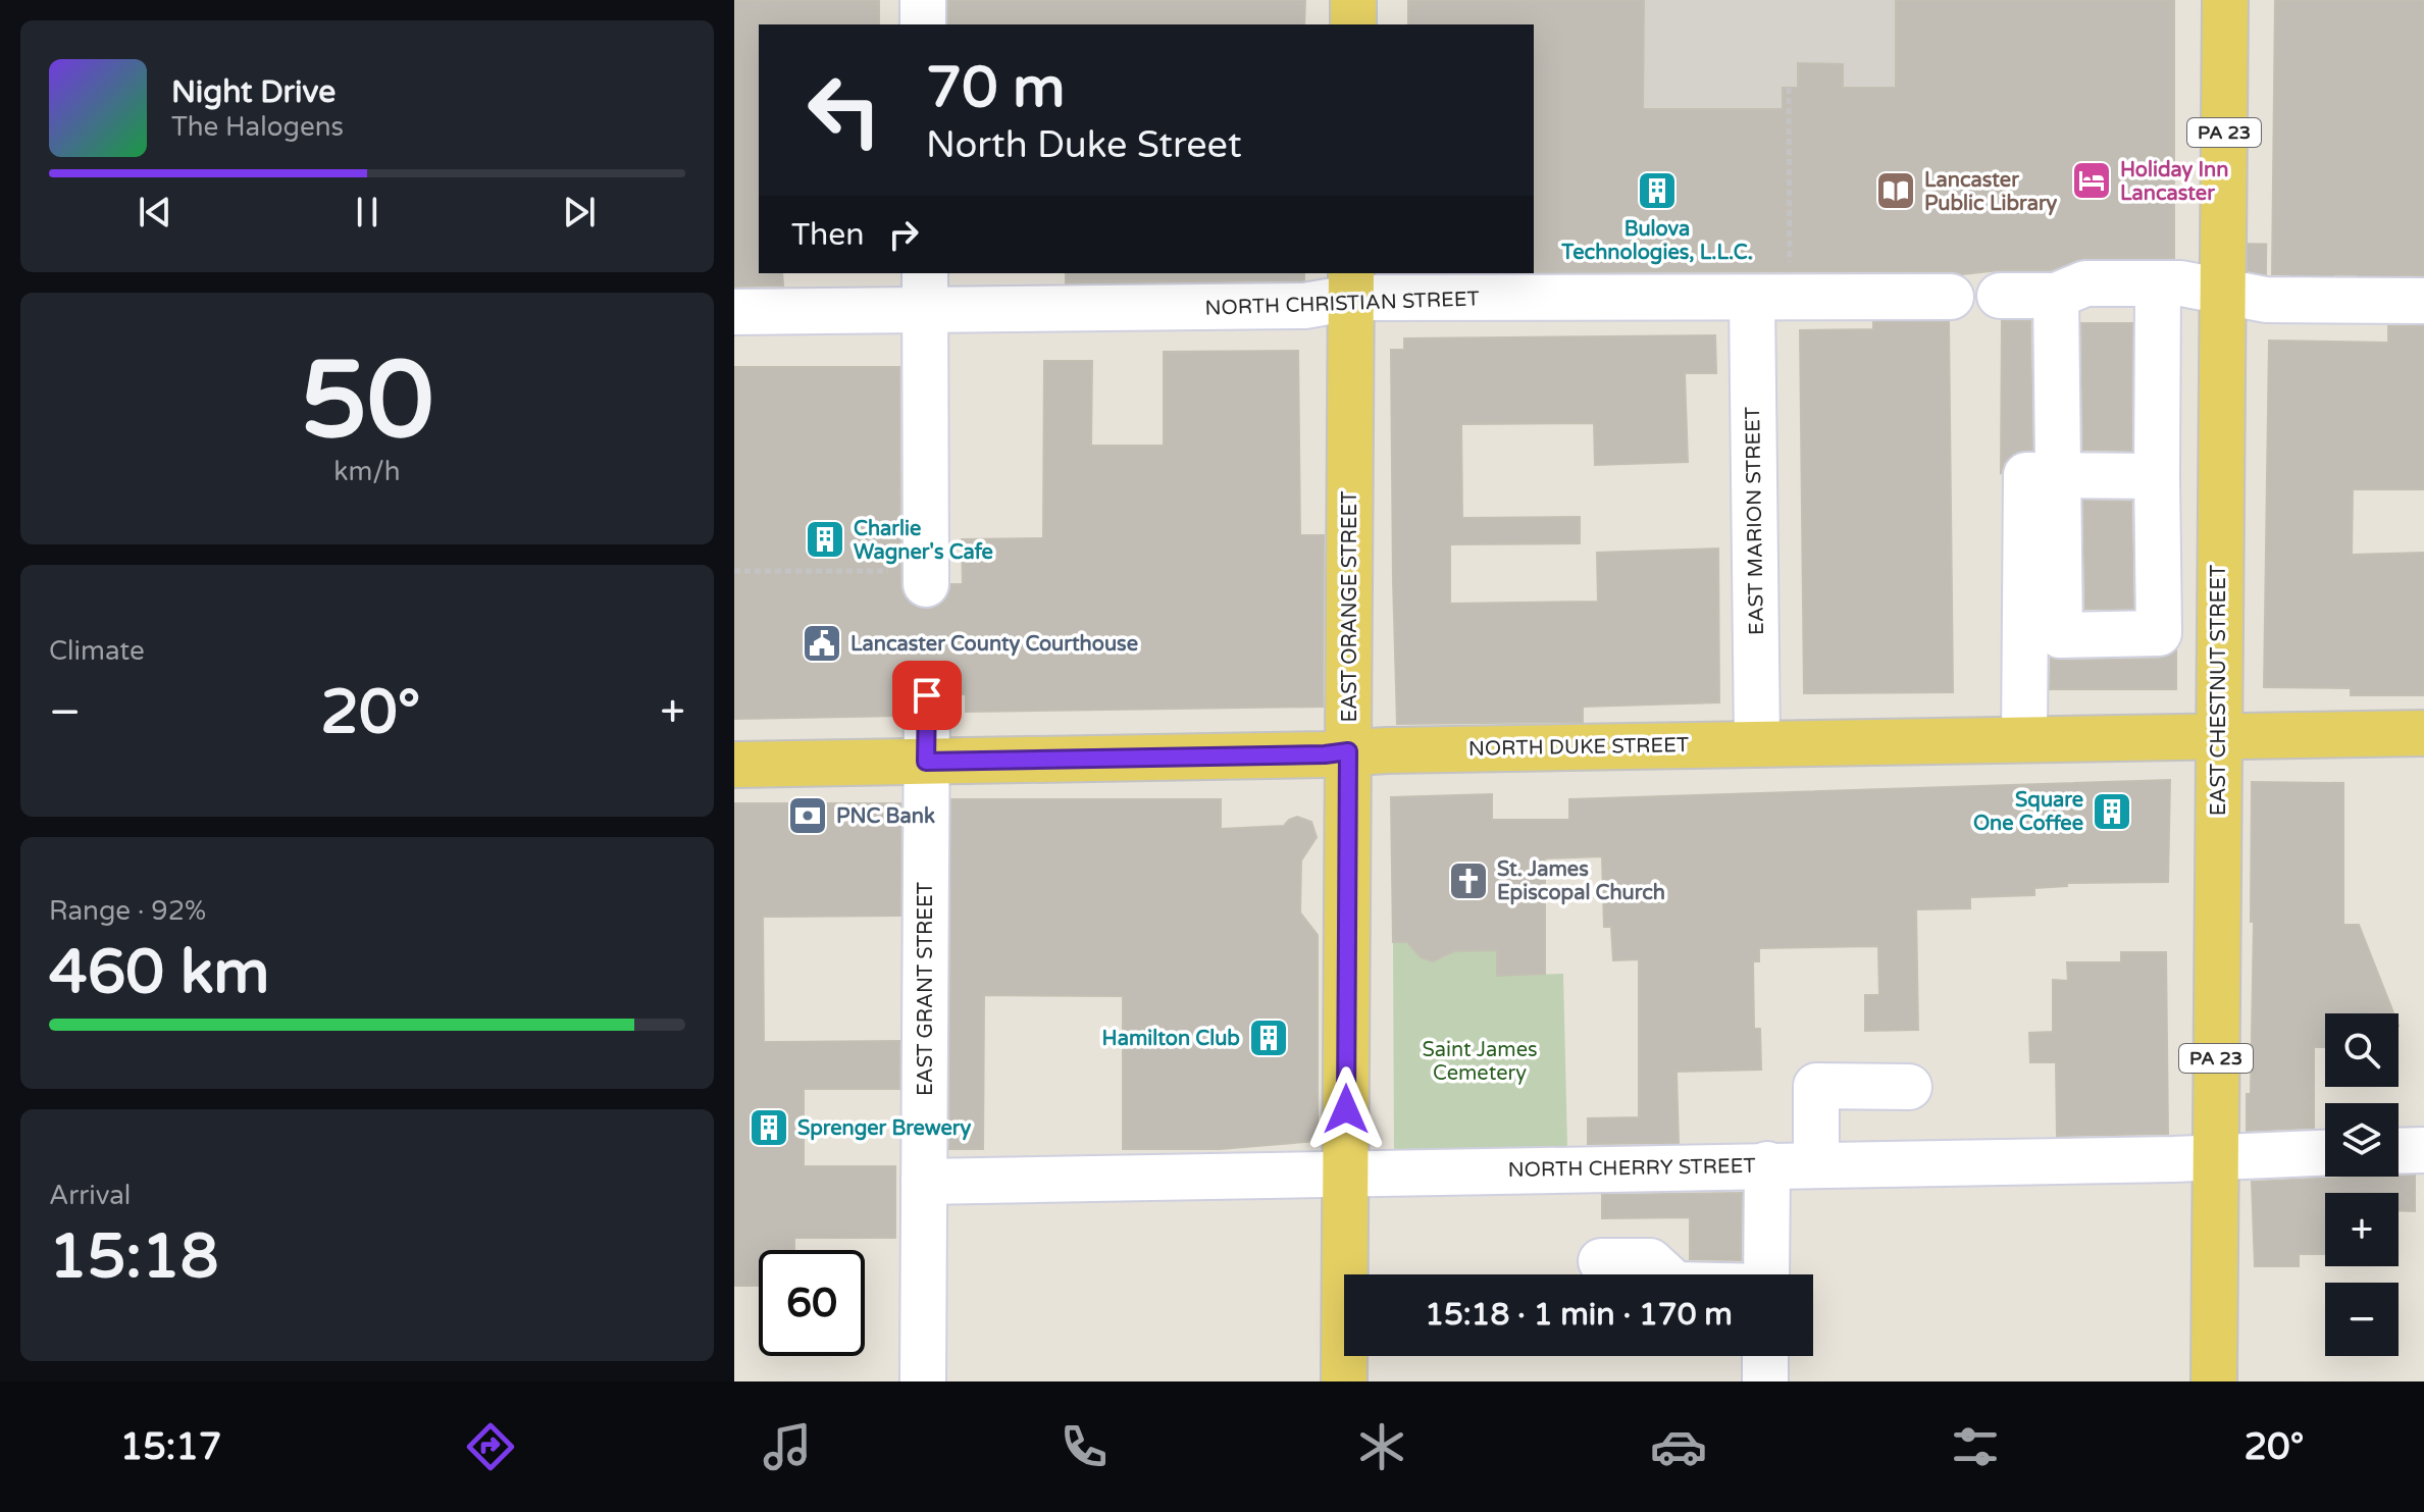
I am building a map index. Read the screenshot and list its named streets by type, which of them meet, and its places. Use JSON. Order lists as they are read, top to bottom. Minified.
{"streets":{"main road":["PA 23","EAST ORANGE STREET","EAST CHESTNUT STREET","NORTH DUKE STREET"],"street":["NORTH CHRISTIAN STREET","EAST MARION STREET","EAST GRANT STREET","NORTH CHERRY STREET"]},"crossings":[["NORTH CHRISTIAN STREET","EAST MARION STREET"],["NORTH CHRISTIAN STREET","EAST ORANGE STREET"],["EAST MARION STREET","NORTH DUKE STREET"],["EAST ORANGE STREET","NORTH DUKE STREET"],["EAST ORANGE STREET","NORTH CHERRY STREET"],["EAST CHESTNUT STREET","NORTH DUKE STREET"],["EAST CHESTNUT STREET","NORTH CHERRY STREET"],["NORTH DUKE STREET","EAST GRANT STREET"],["EAST GRANT STREET","NORTH CHERRY STREET"]],"parks":["Saint James Cemetery"],"places":{"hotel":["Holiday Inn Lancaster"],"building":["Bulova Technologies, L.L.C.","Charlie Wagner's Cafe","Square One Coffee","Hamilton Club","Sprenger Brewery"],"library":["Lancaster Public Library"],"public building":["Lancaster County Courthouse"],"bank":["PNC Bank"],"church":["St. James Episcopal Church"]},"page":{"turn":["70 m","North Duke Street"],"song":["Night Drive","The Halogens"],"then":"Then","tile":[["50","km/h"],"Climate",["Range · 92%","460 km"],["Arrival","15:18"]],"heat":["−","20°","+"],"map_buttons":["+","−"],"limit":"60","trip":"15:18 · 1 min · 170 m","tabs":["15:17","20°"]}}
